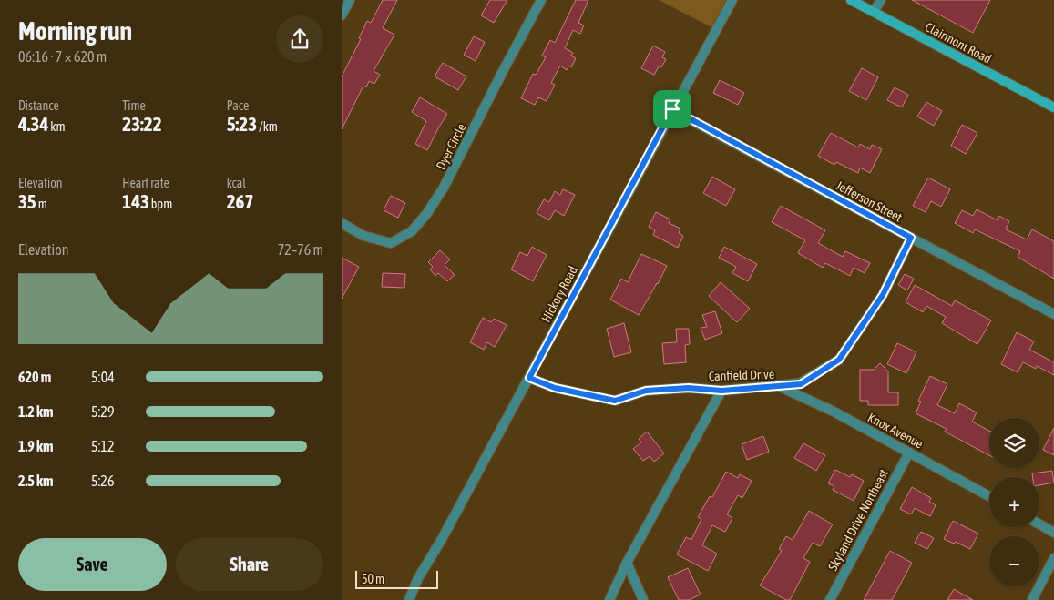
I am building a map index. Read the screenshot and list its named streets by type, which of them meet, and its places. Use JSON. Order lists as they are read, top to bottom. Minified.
{"streets":{"main road":["Clairmont Road"],"street":["Dyer Circle","Jefferson Street","Hickory Road","Canfield Drive","Knox Avenue","Skyland Drive Northeast"]},"crossings":[["Jefferson Street","Hickory Road"],["Jefferson Street","Canfield Drive"],["Hickory Road","Canfield Drive"],["Canfield Drive","Knox Avenue"],["Knox Avenue","Skyland Drive Northeast"]],"scale_bar":"50 m","page":{"heading":["Morning run","06:16 · 7 × 620 m"],"stats":[["Distance","4.34 km"],["Time","23:22"],["Pace","5:23 /km"],["Elevation","35 m"],["Heart rate","143 bpm"],["kcal","267"]],"chart":["Elevation","72–76 m"],"list":[{"name":"620 m","note":"5:04"},{"name":"1.2 km","note":"5:29"},{"name":"1.9 km","note":"5:12"},{"name":"2.5 km","note":"5:26"}],"map_buttons":["+","−"],"buttons":["Save","Share"],"scale":"50 m"}}
